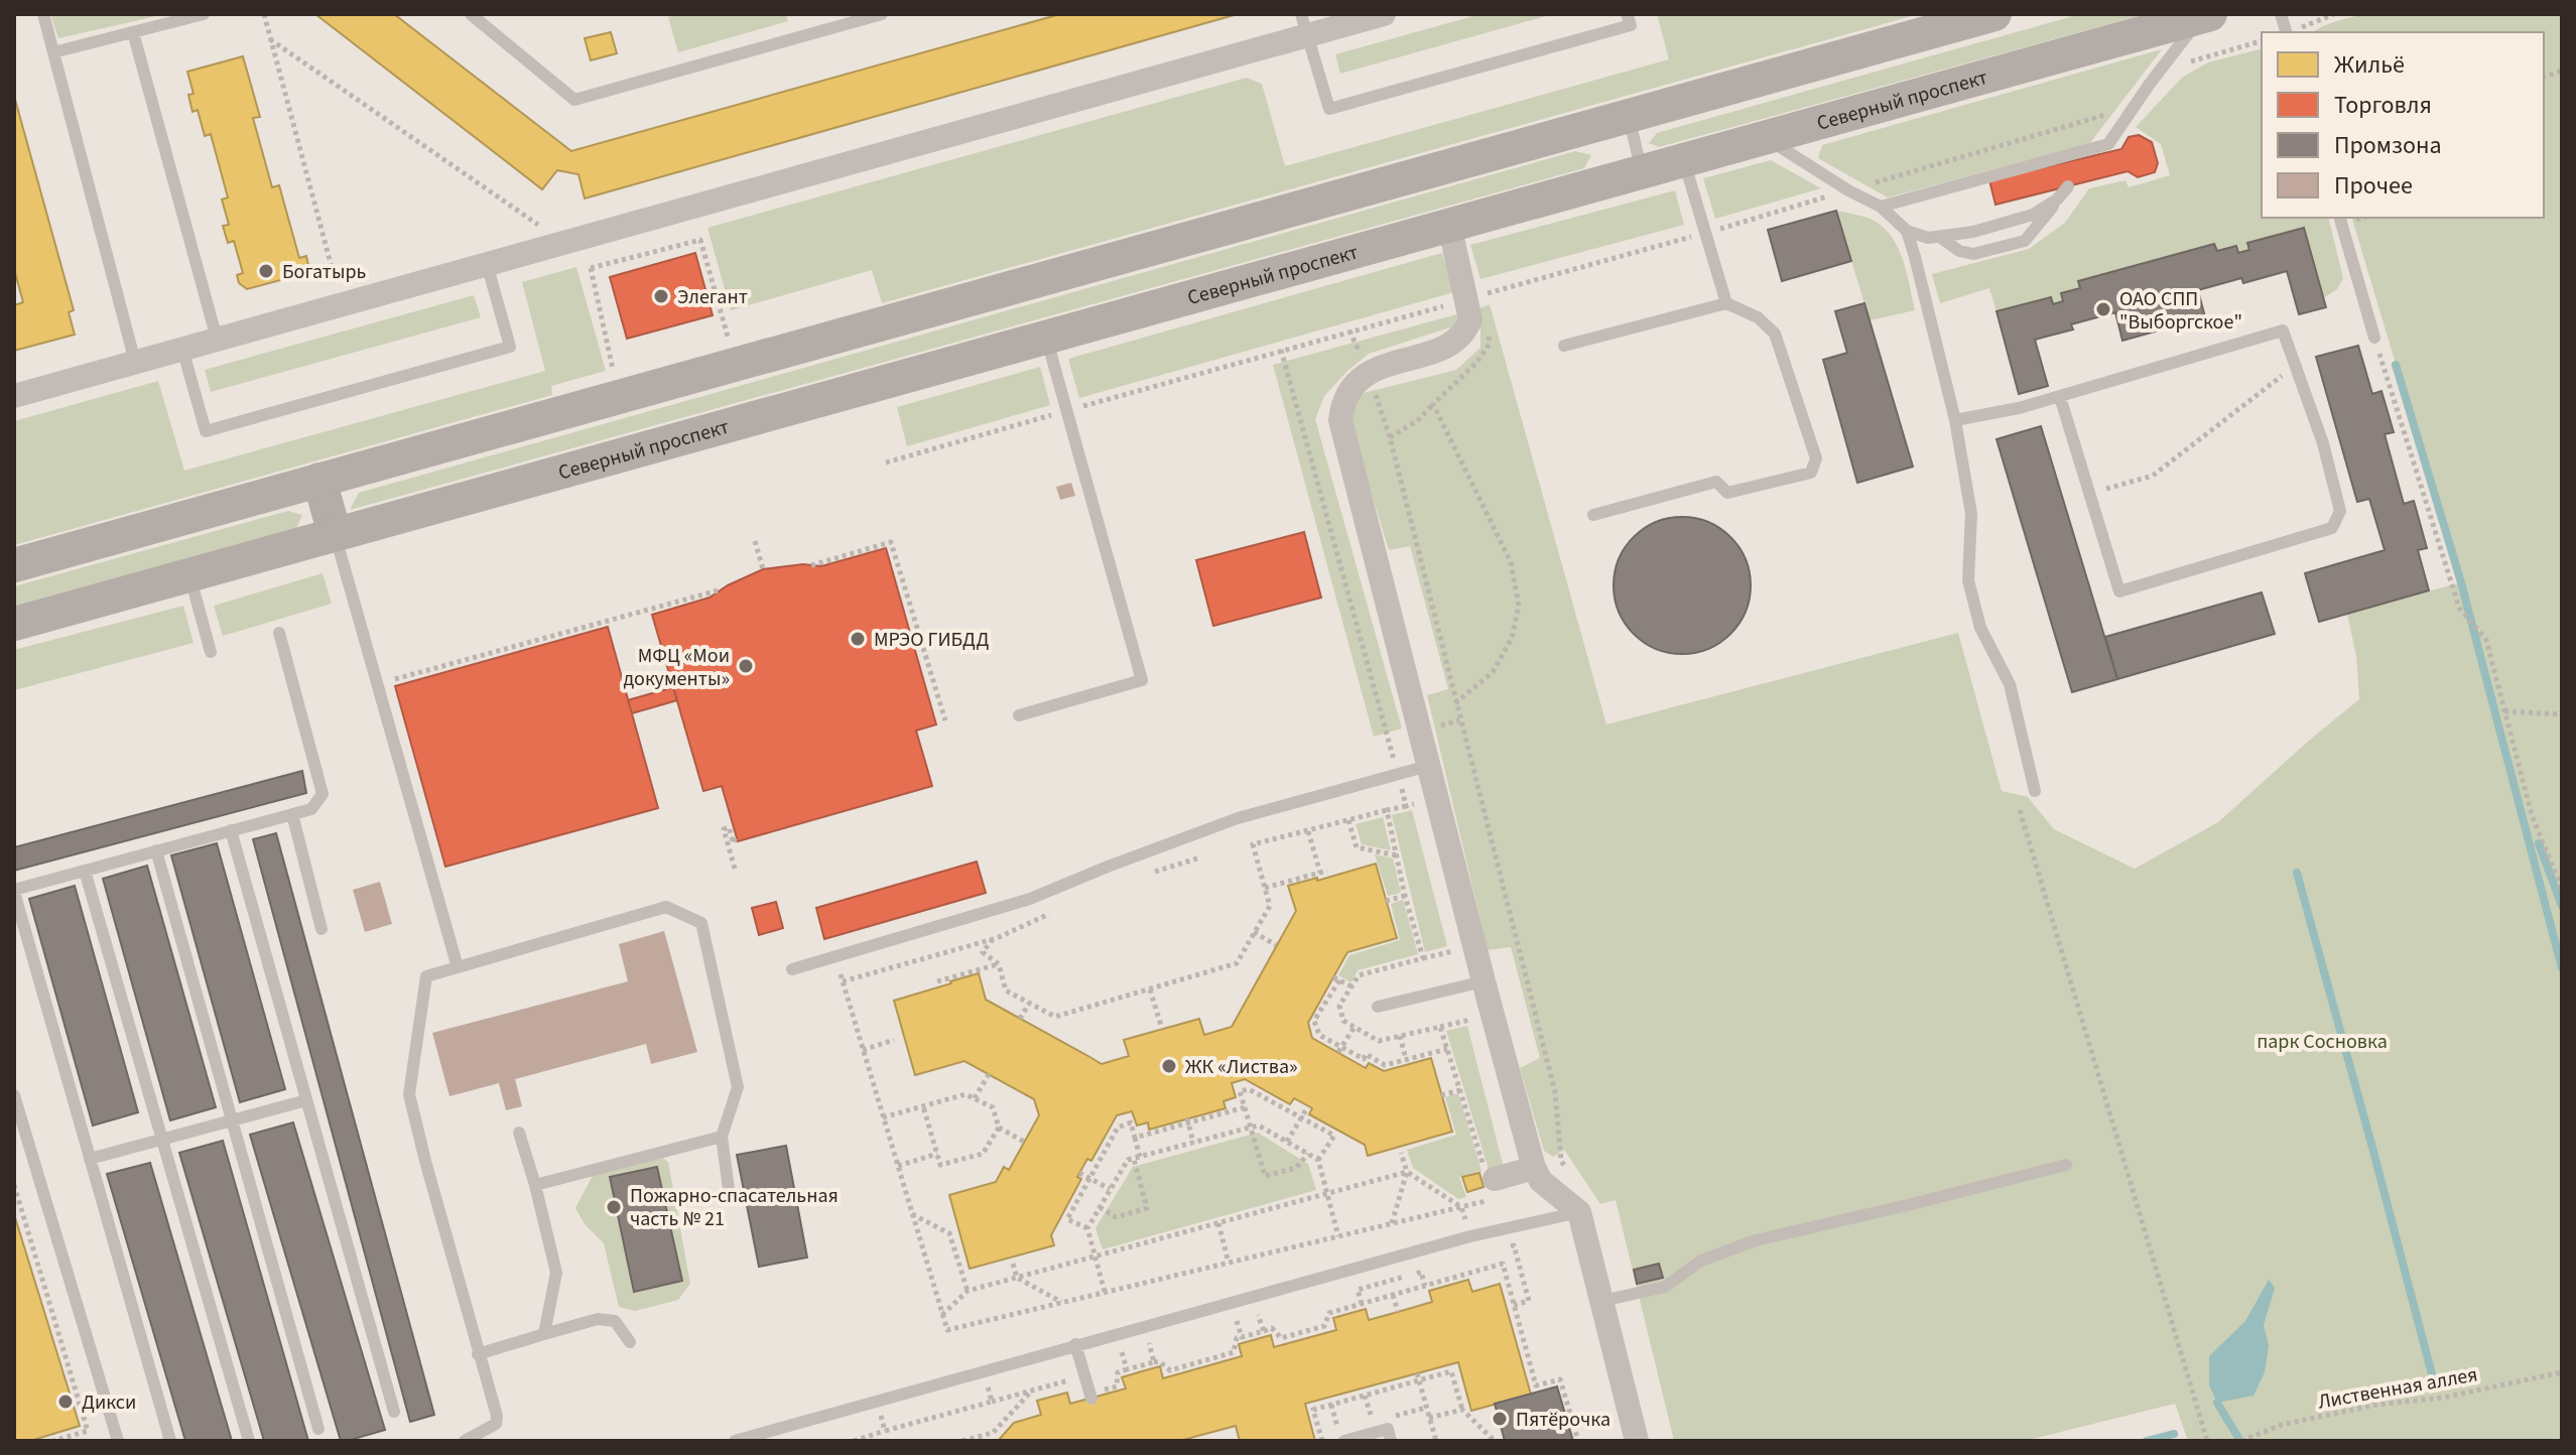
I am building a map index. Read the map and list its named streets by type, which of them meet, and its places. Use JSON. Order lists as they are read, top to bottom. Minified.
{"streets":{"main road":["Северный проспект"],"path":["Лиственная аллея"]},"parks":["парк Сосновка"],"places":["Богатырь","Элегант","ОАО СПП \"Выборгское\"","МРЭО ГИБДД","МФЦ «Мои документы»","ЖК «Листва»","Пожарно-спасательная часть № 21","Дикси","Пятёрочка"],"legend":["Жильё","Торговля","Промзона","Прочее"]}
